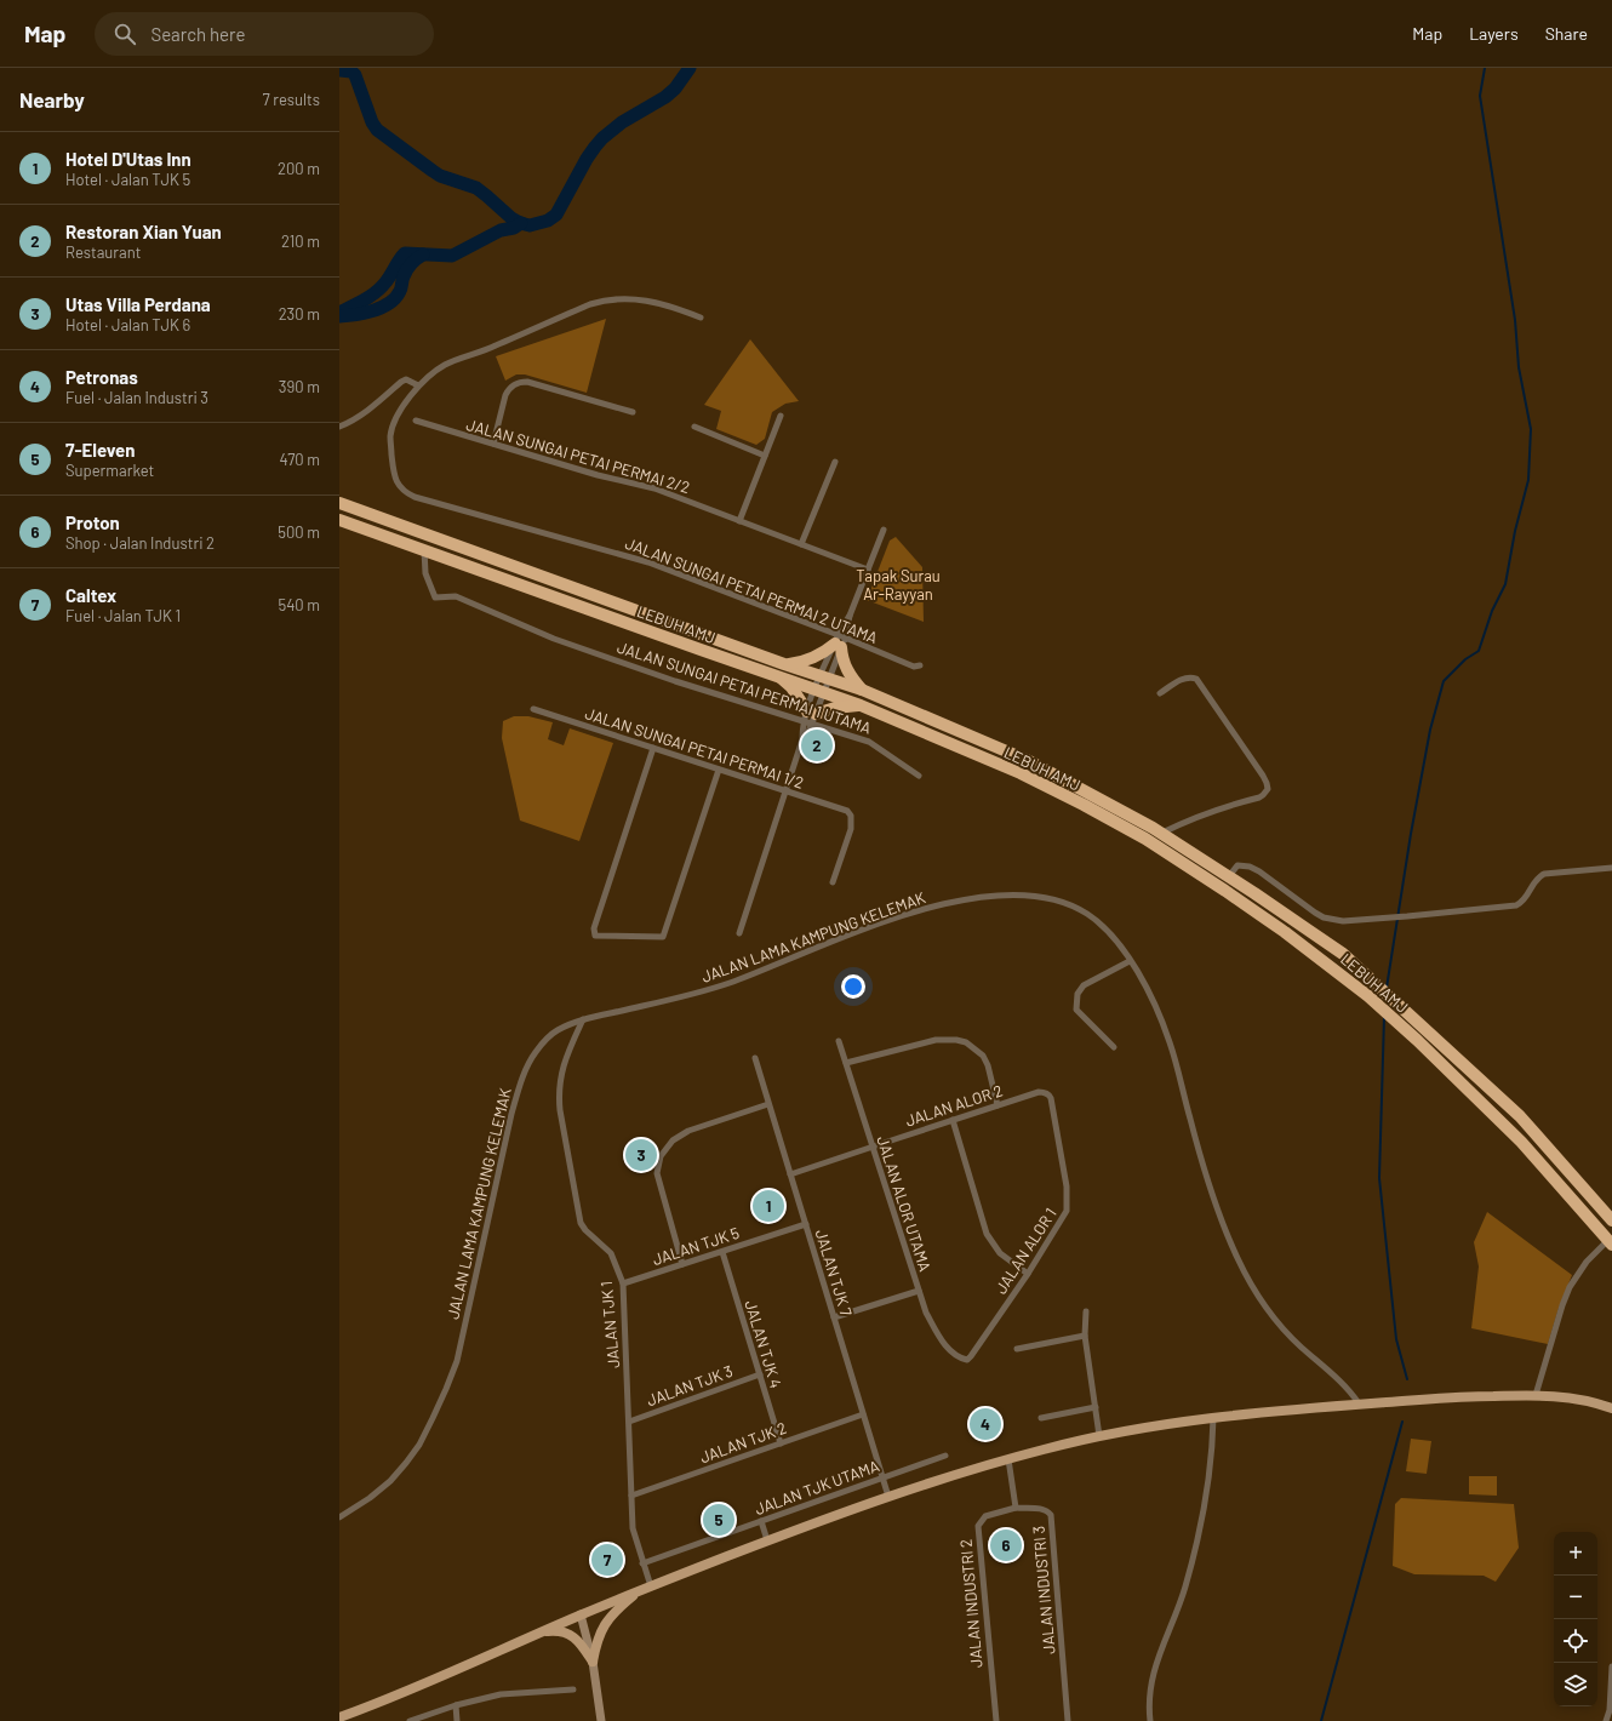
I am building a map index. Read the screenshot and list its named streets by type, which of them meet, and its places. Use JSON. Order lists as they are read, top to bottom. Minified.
{"streets":{"highway":["LEBUH AMJ"],"street":["JALAN SUNGAI PETAI PERMAI 2/2","JALAN SUNGAI PETAI PERMAI 2 UTAMA","JALAN SUNGAI PETAI PERMAI 1 UTAMA","JALAN SUNGAI PETAI PERMAI 1/2","JALAN LAMA KAMPUNG KELEMAK","JALAN ALOR 2","JALAN ALOR UTAMA","JALAN TJK 5","JALAN ALOR 1","JALAN TJK 7","JALAN TJK 1","JALAN TJK 4","JALAN TJK 3","JALAN TJK 2","JALAN TJK UTAMA","JALAN INDUSTRI 3","JALAN INDUSTRI 2"]},"crossings":[["LEBUH AMJ","JALAN SUNGAI PETAI PERMAI 1 UTAMA"],["JALAN LAMA KAMPUNG KELEMAK","JALAN TJK 1"],["JALAN ALOR 2","JALAN ALOR UTAMA"],["JALAN ALOR 2","JALAN ALOR 1"],["JALAN ALOR 2","JALAN TJK 7"],["JALAN ALOR UTAMA","JALAN ALOR 1"],["JALAN TJK 5","JALAN TJK 7"],["JALAN TJK 5","JALAN TJK 1"],["JALAN TJK 5","JALAN TJK 4"],["JALAN TJK 7","JALAN TJK 2"],["JALAN TJK 7","JALAN TJK UTAMA"],["JALAN TJK 1","JALAN TJK 3"],["JALAN TJK 1","JALAN TJK 2"],["JALAN TJK 1","JALAN TJK UTAMA"],["JALAN TJK 4","JALAN TJK 3"],["JALAN TJK 4","JALAN TJK 2"],["JALAN INDUSTRI 3","JALAN INDUSTRI 2"]],"parks":["Tapak Surau Ar-Rayyan"],"page":{"header":"Map","search":"Search here","nav":["Map","Layers","Share"],"heading":["Nearby","7 results"],"list":[{"mark":"1","name":"Hotel D'Utas Inn","note":"Hotel · Jalan TJK 5","value":"200 m"},{"mark":"2","name":"Restoran Xian Yuan","note":"Restaurant","value":"210 m"},{"mark":"3","name":"Utas Villa Perdana","note":"Hotel · Jalan TJK 6","value":"230 m"},{"mark":"4","name":"Petronas","note":"Fuel · Jalan Industri 3","value":"390 m"},{"mark":"5","name":"7-Eleven","note":"Supermarket","value":"470 m"},{"mark":"6","name":"Proton","note":"Shop · Jalan Industri 2","value":"500 m"},{"mark":"7","name":"Caltex","note":"Fuel · Jalan TJK 1","value":"540 m"}],"pins":["2","3","1","4","5","6","7"],"map_buttons":["+","−"]}}
